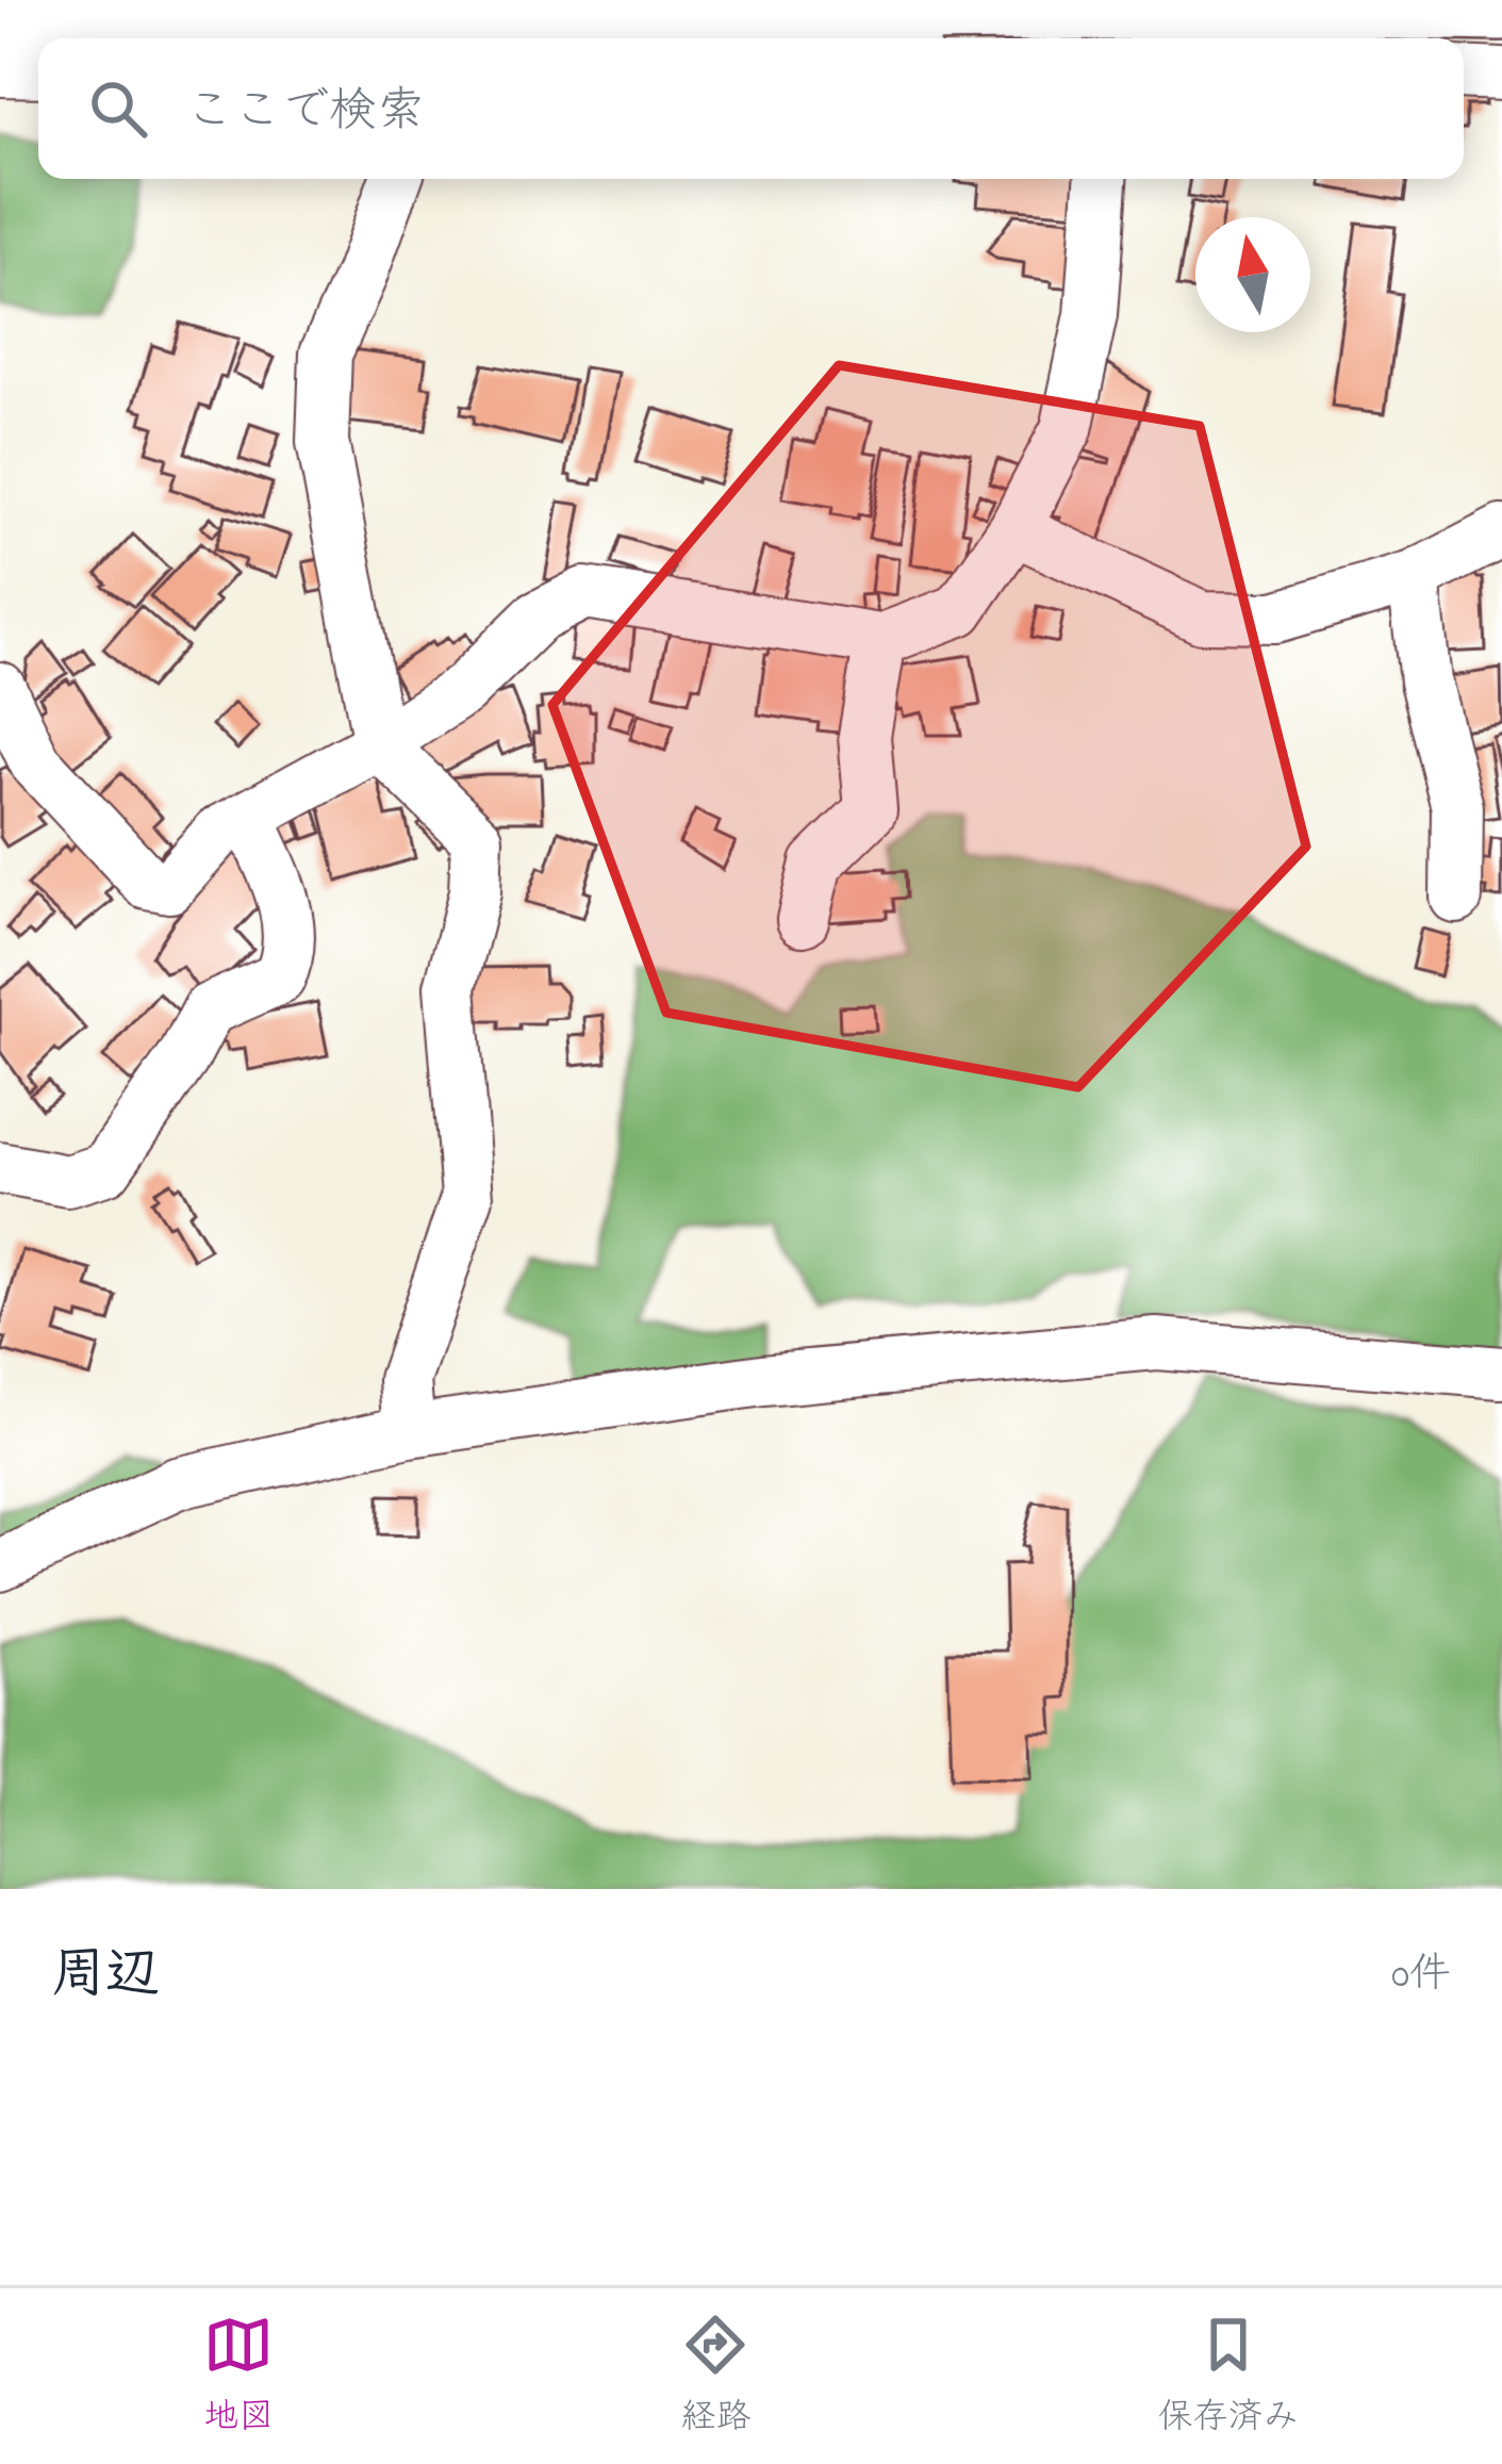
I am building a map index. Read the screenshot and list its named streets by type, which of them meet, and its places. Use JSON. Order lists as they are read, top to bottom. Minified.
{"north":"top","page":{"search":"ここで検索","heading":["周辺","0件"],"nav":["地図","経路","保存済み"]}}
